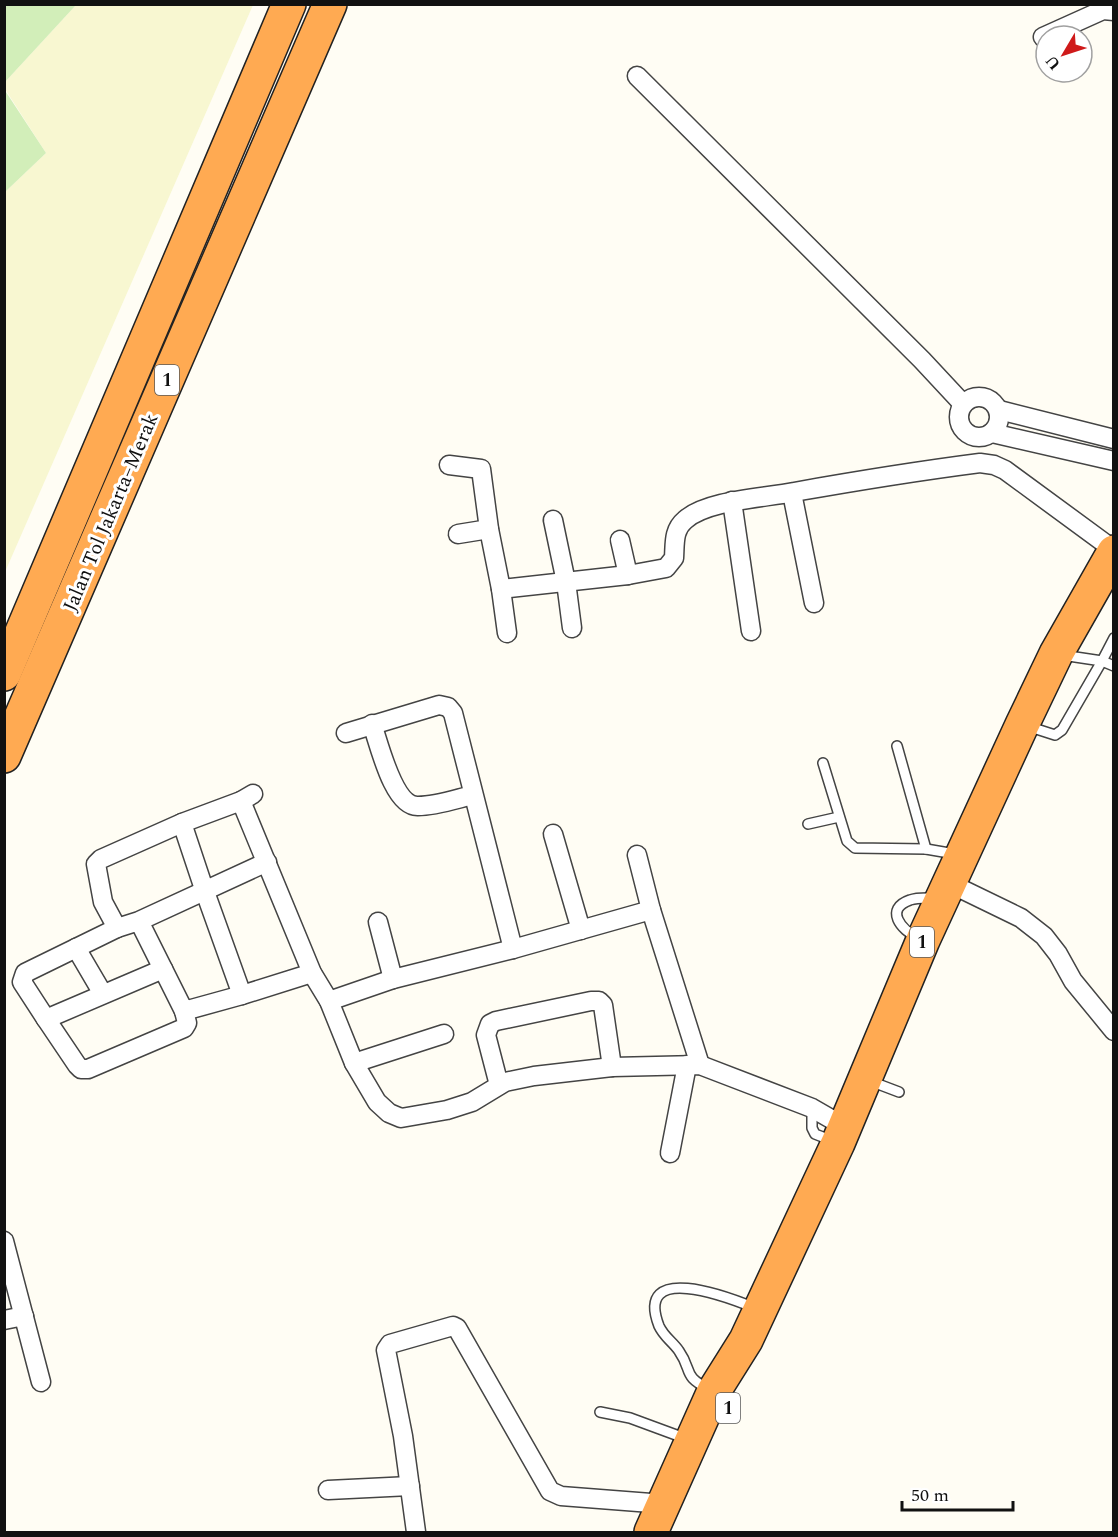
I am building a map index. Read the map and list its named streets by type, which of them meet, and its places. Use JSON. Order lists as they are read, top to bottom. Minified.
{"streets":{"highway":["1","Jalan Tol Jakarta–Merak"]},"scale_bar":"50 m","north":"bottom left"}
